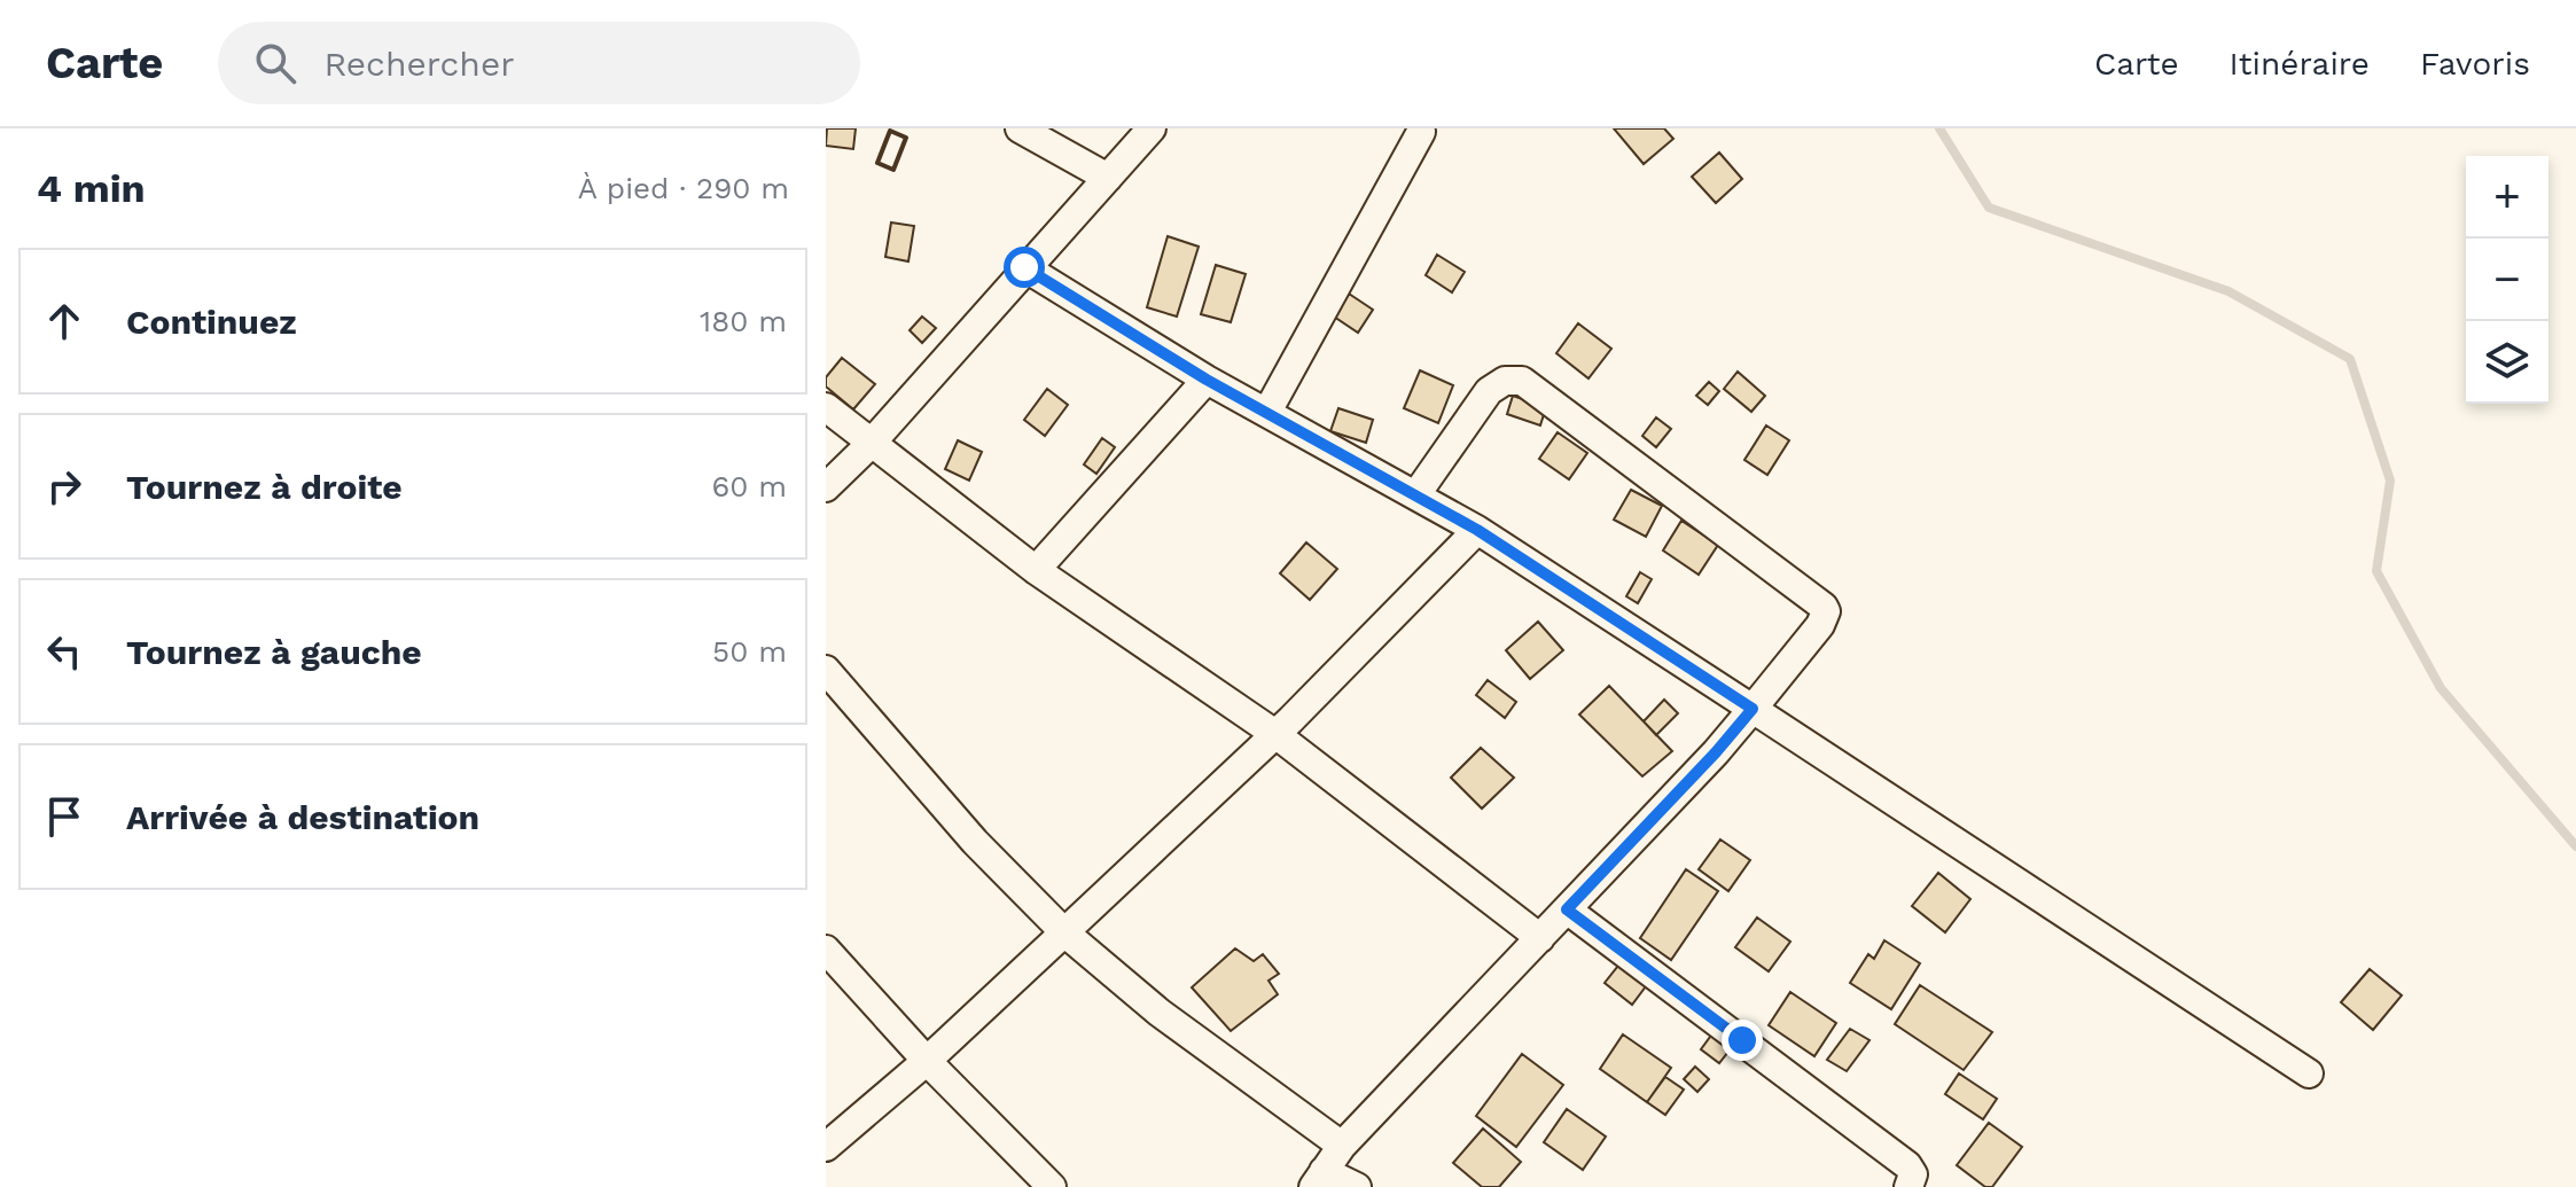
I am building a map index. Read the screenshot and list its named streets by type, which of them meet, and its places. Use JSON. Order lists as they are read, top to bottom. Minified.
{"page":{"header":"Carte","search":"Rechercher","nav":["Carte","Itinéraire","Favoris"],"heading":["4 min","À pied · 290 m"],"map_buttons":["+","−"],"list":[["Continuez","180 m"],["Tournez à droite","60 m"],["Tournez à gauche","50 m"],"Arrivée à destination"]}}
